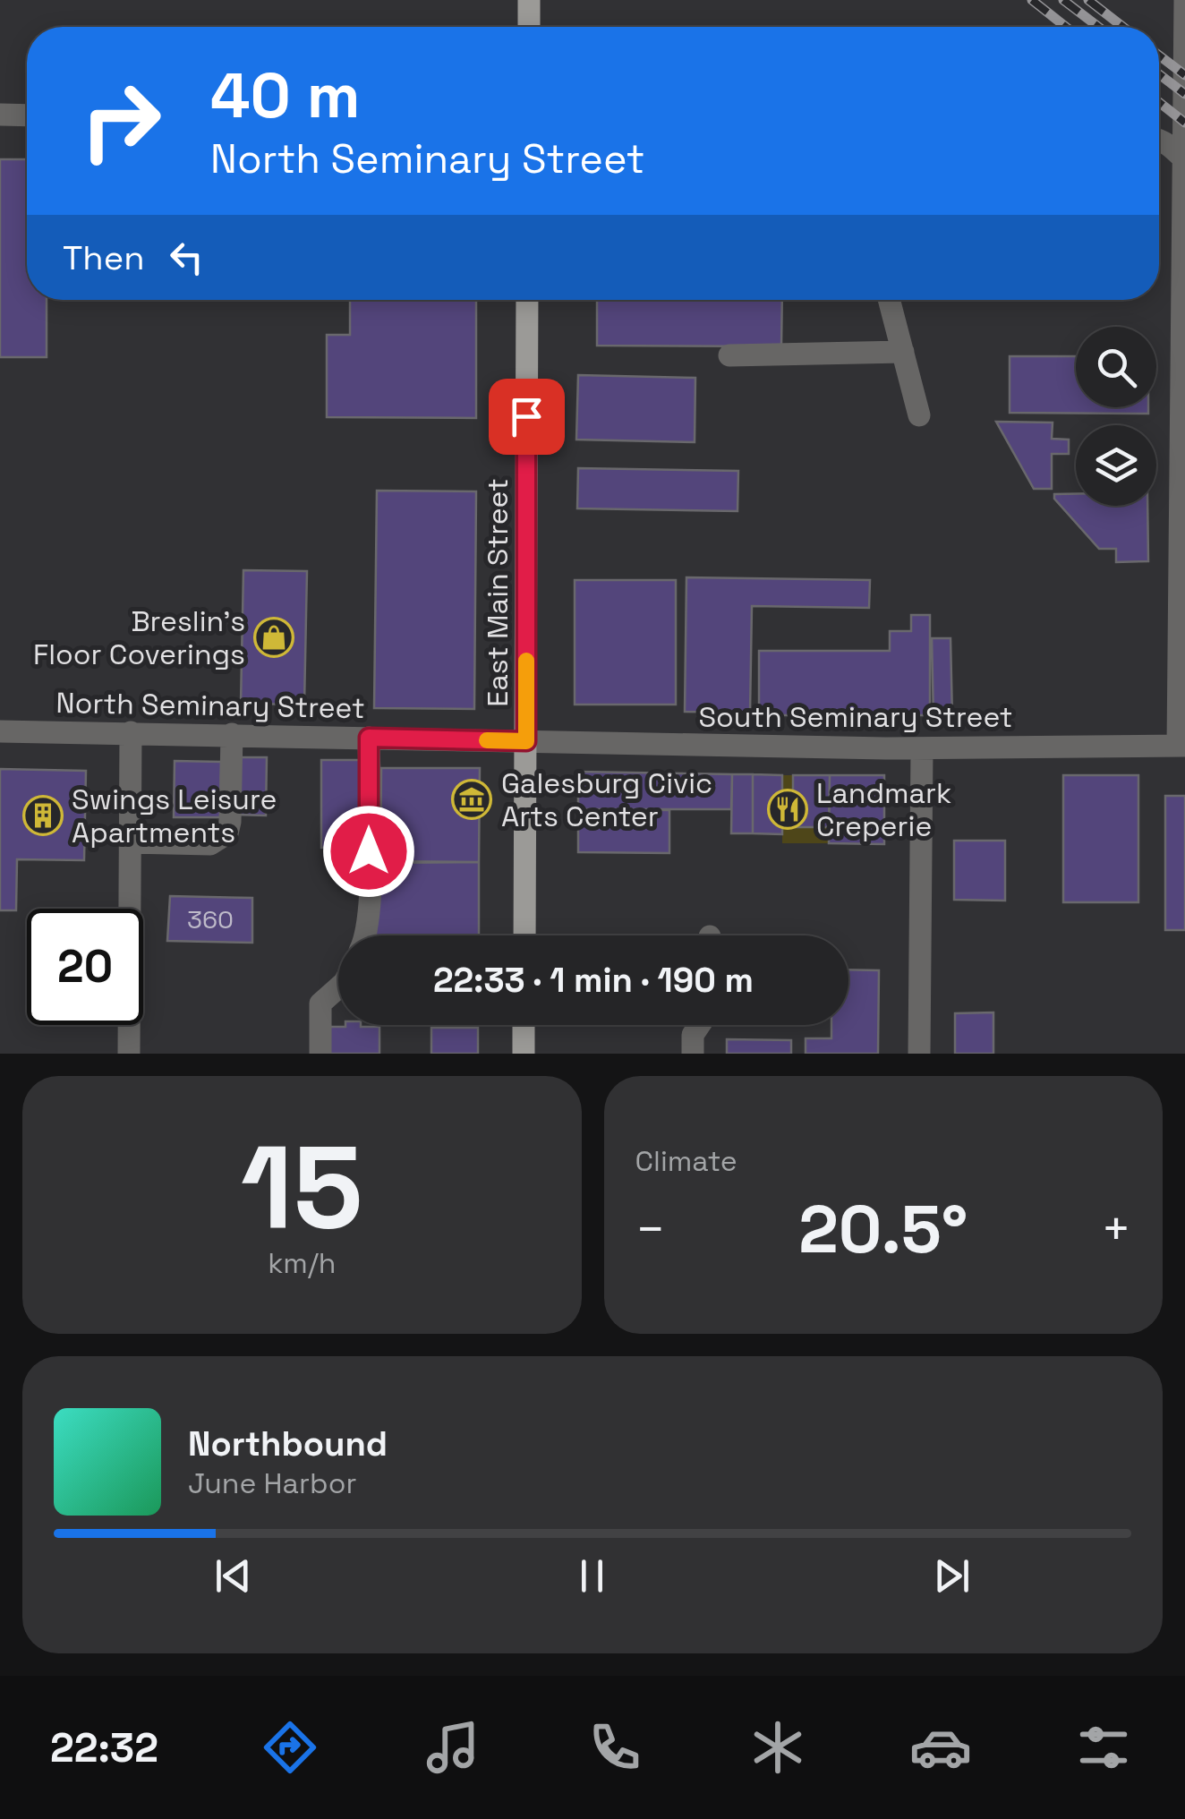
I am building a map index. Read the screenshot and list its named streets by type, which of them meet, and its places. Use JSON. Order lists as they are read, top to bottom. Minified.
{"streets":{"main road":["East Main Street"],"street":["North Seminary Street","South Seminary Street"]},"crossings":[["East Main Street","North Seminary Street"],["East Main Street","South Seminary Street"],["North Seminary Street","South Seminary Street"]],"places":{"shop":["Breslin's Floor Coverings"],"museum":["Galesburg Civic Arts Center"],"restaurant":["Landmark Creperie"],"building":["Swings Leisure Apartments"]},"house_numbers":["360"],"page":{"turn":["40 m","North Seminary Street"],"then":"Then","limit":"20","trip":"22:33 · 1 min · 190 m","tile":[["15","km/h"],"Climate"],"heat":["−","20.5°","+"],"song":["Northbound","June Harbor"],"tabs":"22:32"}}
